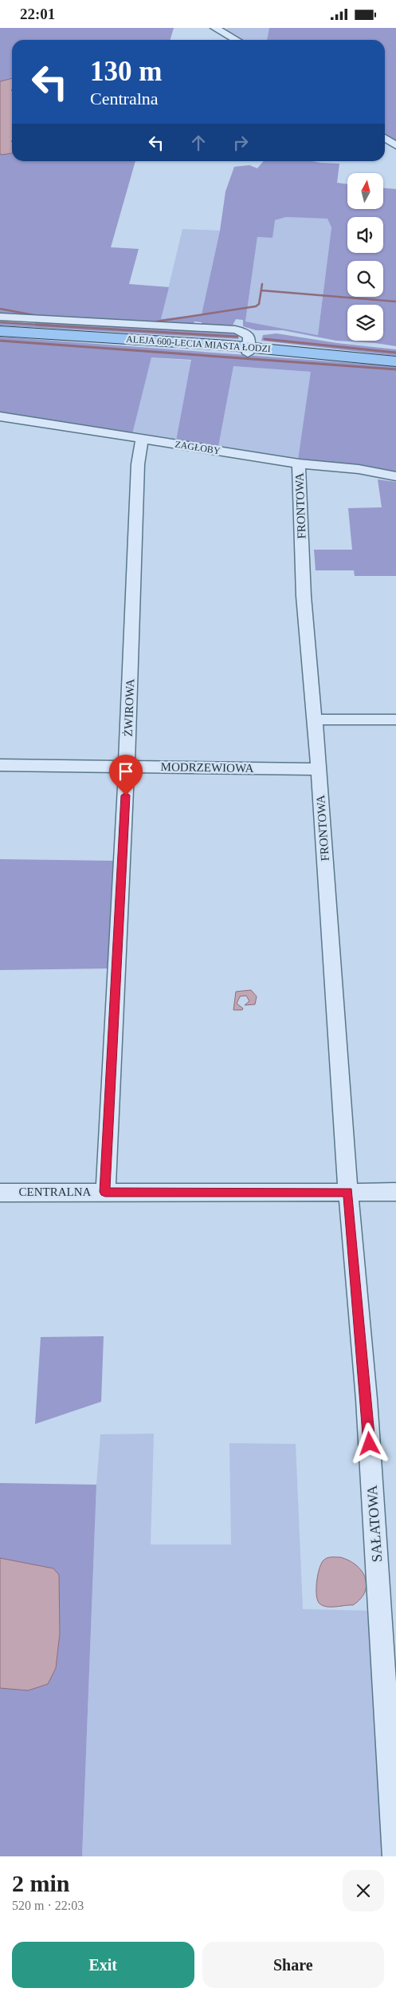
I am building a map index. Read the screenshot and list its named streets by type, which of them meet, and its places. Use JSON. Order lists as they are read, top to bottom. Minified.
{"streets":{"main road":["ALEJA 600-LECIA MIASTA ŁODZI"],"street":["ZAGŁOBY","FRONTOWA","ŻWIROWA","MODRZEWIOWA","CENTRALNA","SAŁATOWA"]},"crossings":[["ZAGŁOBY","FRONTOWA"],["ZAGŁOBY","ŻWIROWA"],["FRONTOWA","MODRZEWIOWA"],["FRONTOWA","CENTRALNA"],["FRONTOWA","SAŁATOWA"],["ŻWIROWA","MODRZEWIOWA"],["ŻWIROWA","CENTRALNA"],["CENTRALNA","SAŁATOWA"]],"north":"top","page":{"status":"22:01","turn":["130 m","Centralna"],"heading":["2 min","520 m · 22:03"],"buttons":["Exit","Share"]}}
